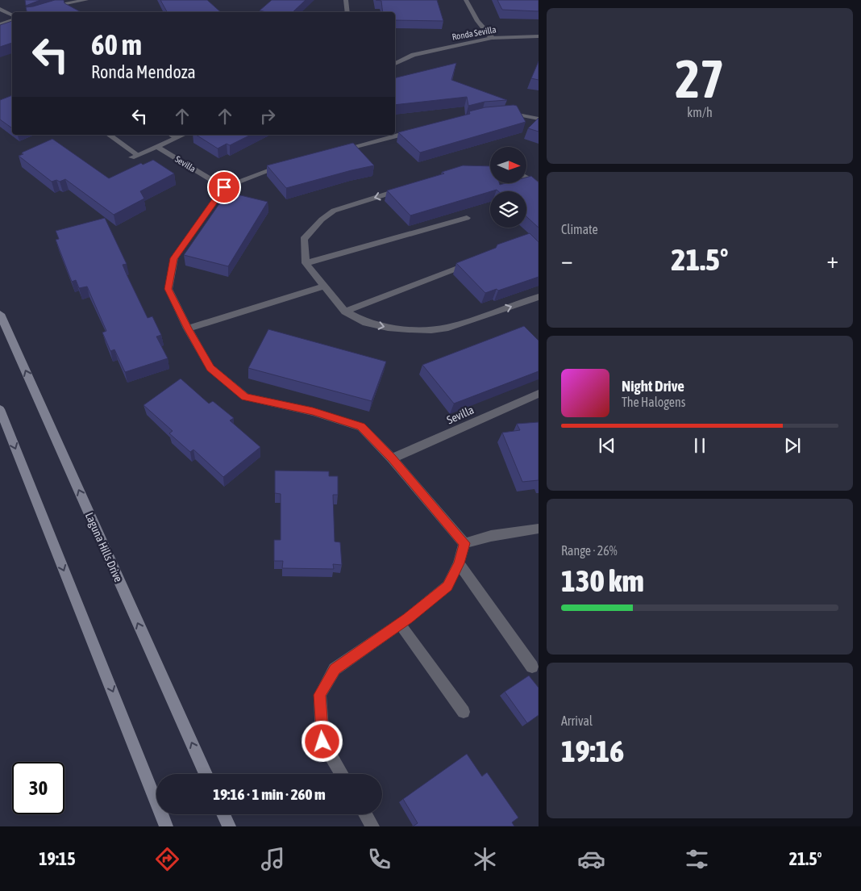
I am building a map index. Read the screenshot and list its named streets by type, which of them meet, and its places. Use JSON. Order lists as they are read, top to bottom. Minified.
{"streets":{"main road":["Laguna Hills Drive"],"street":["Ronda Sevilla","Sevilla"]},"north":"right","page":{"tile":[["27","km/h"],"Climate",["Range · 26%","130 km"],["Arrival","19:16"]],"turn":["60 m","Ronda Mendoza"],"heat":["−","21.5°","+"],"song":["Night Drive","The Halogens"],"limit":"30","trip":"19:16 · 1 min · 260 m","tabs":["19:15","21.5°"]}}
